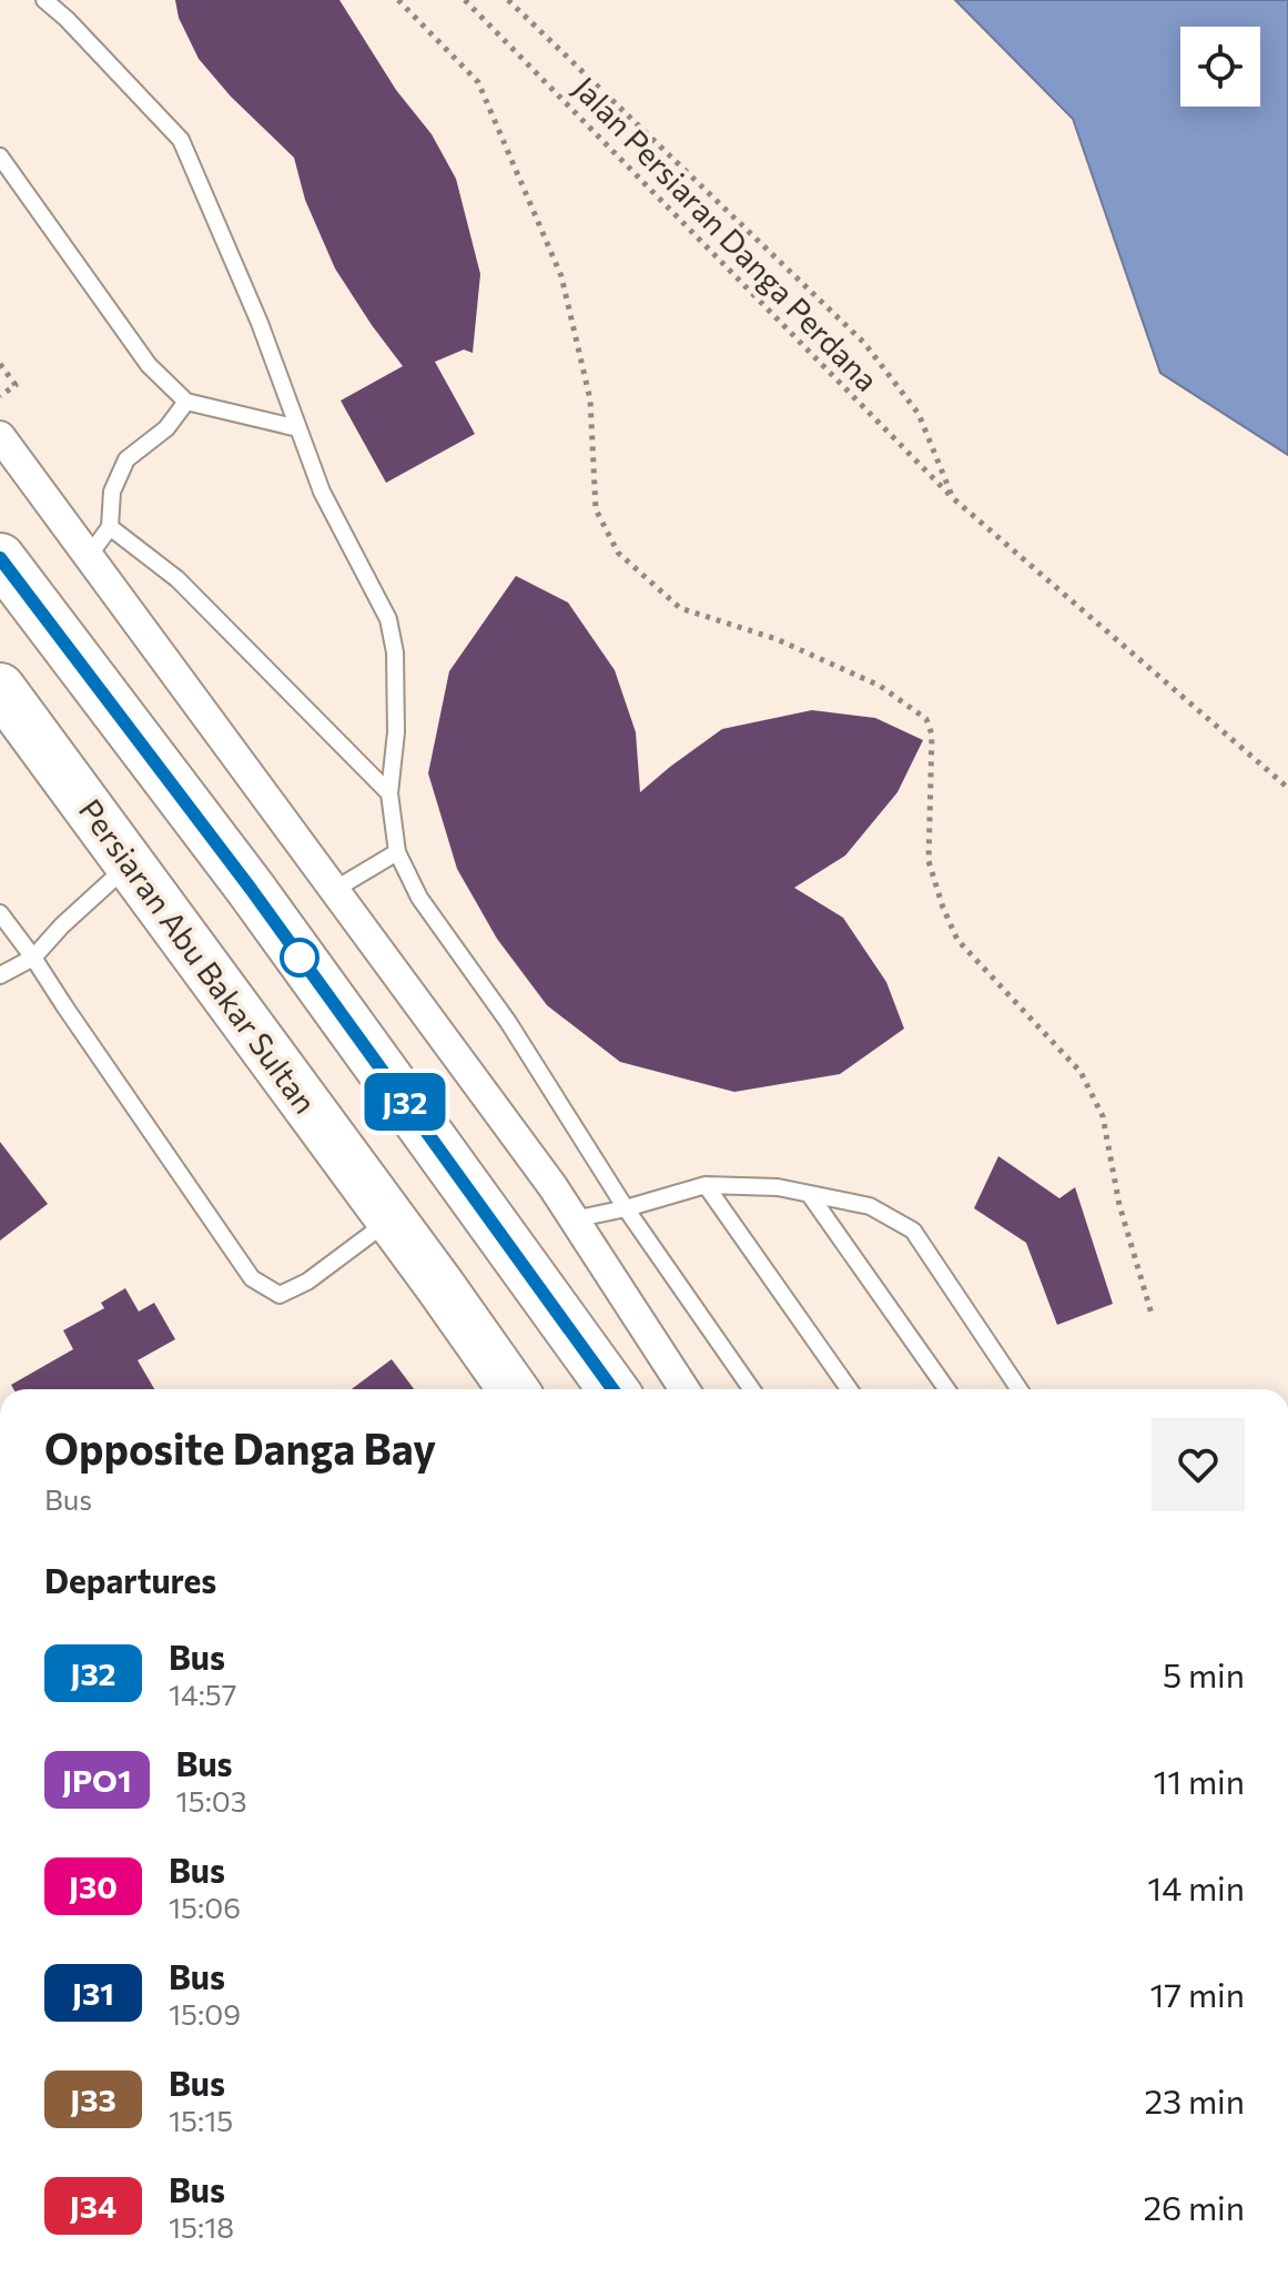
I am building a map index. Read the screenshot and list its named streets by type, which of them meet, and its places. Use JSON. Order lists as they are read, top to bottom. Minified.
{"streets":{"highway":["Persiaran Abu Bakar Sultan"],"path":["Jalan Persiaran Danga Perdana"]},"lines":["bus line J32"],"page":{"on_map":"J32","heading":[["Opposite Danga Bay","Bus"],"Departures"],"list":[{"mark":"J32","name":"Bus","note":"14:57","value":"5 min"},{"mark":"JPO1","name":"Bus","note":"15:03","value":"11 min"},{"mark":"J30","name":"Bus","note":"15:06","value":"14 min"},{"mark":"J31","name":"Bus","note":"15:09","value":"17 min"},{"mark":"J33","name":"Bus","note":"15:15","value":"23 min"},{"mark":"J34","name":"Bus","note":"15:18","value":"26 min"}]}}
